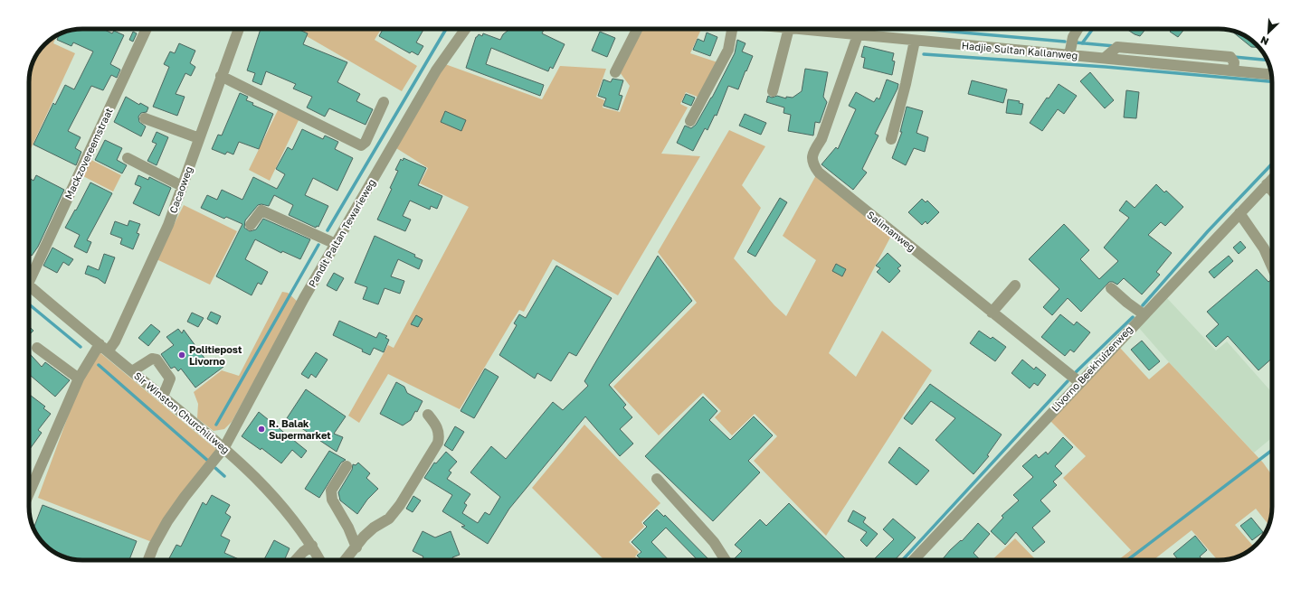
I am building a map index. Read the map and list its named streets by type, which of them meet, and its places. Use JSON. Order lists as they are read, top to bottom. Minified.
{"streets":{"street":["Hadjie Sultan Kallanweg","Mackzovereemstraat","Cacaoweg","Salimanweg","Pandit Paltan Tewarieweg","Livorno Beekhuizenweg","Sir Winston Churchillweg"]},"crossings":[["Hadjie Sultan Kallanweg","Salimanweg"],["Cacaoweg","Sir Winston Churchillweg"],["Salimanweg","Livorno Beekhuizenweg"],["Pandit Paltan Tewarieweg","Sir Winston Churchillweg"]],"places":["Politiepost Livorno","R. Balak Supermarket"],"north":"bottom left"}
